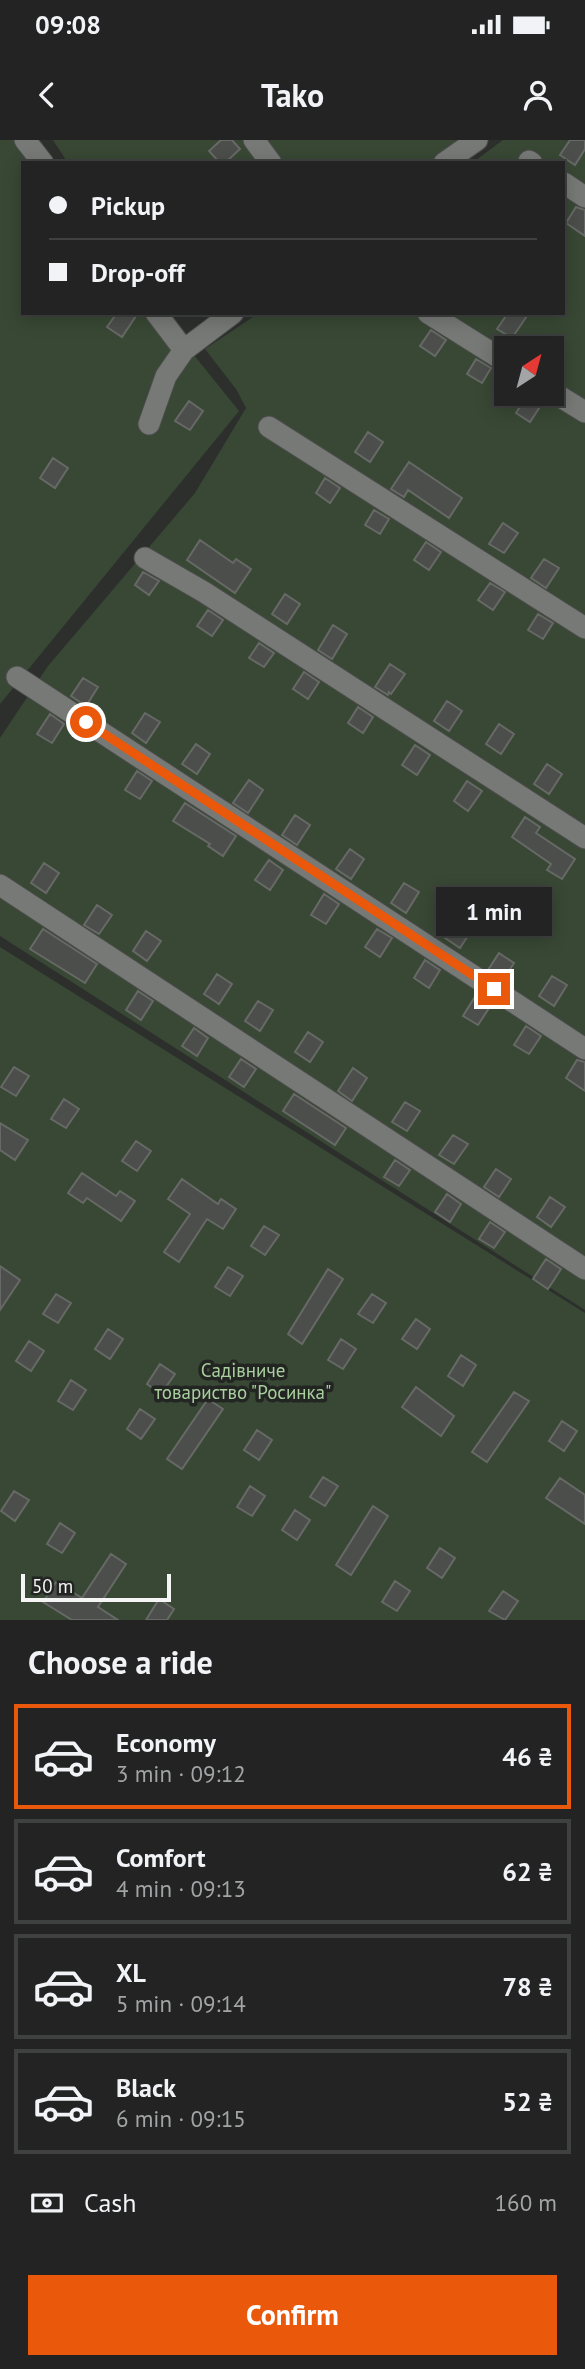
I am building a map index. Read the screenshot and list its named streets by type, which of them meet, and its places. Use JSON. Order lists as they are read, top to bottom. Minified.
{"parks":["Садівниче товариство \"Росинка\""],"scale_bar":"50 m","north":"top right","page":{"status":"09:08","header":"Tako","banner":["Pickup","Drop-off"],"bubble":"1 min","scale":"50 m","heading":"Choose a ride","list":[{"name":"Economy","note":"3 min · 09:12","value":"46 ₴"},{"name":"Comfort","note":"4 min · 09:13","value":"62 ₴"},{"name":"XL","note":"5 min · 09:14","value":"78 ₴"},{"name":"Black","note":"6 min · 09:15","value":"52 ₴"}],"pay":["Cash","160 m"],"buttons":"Confirm"}}
